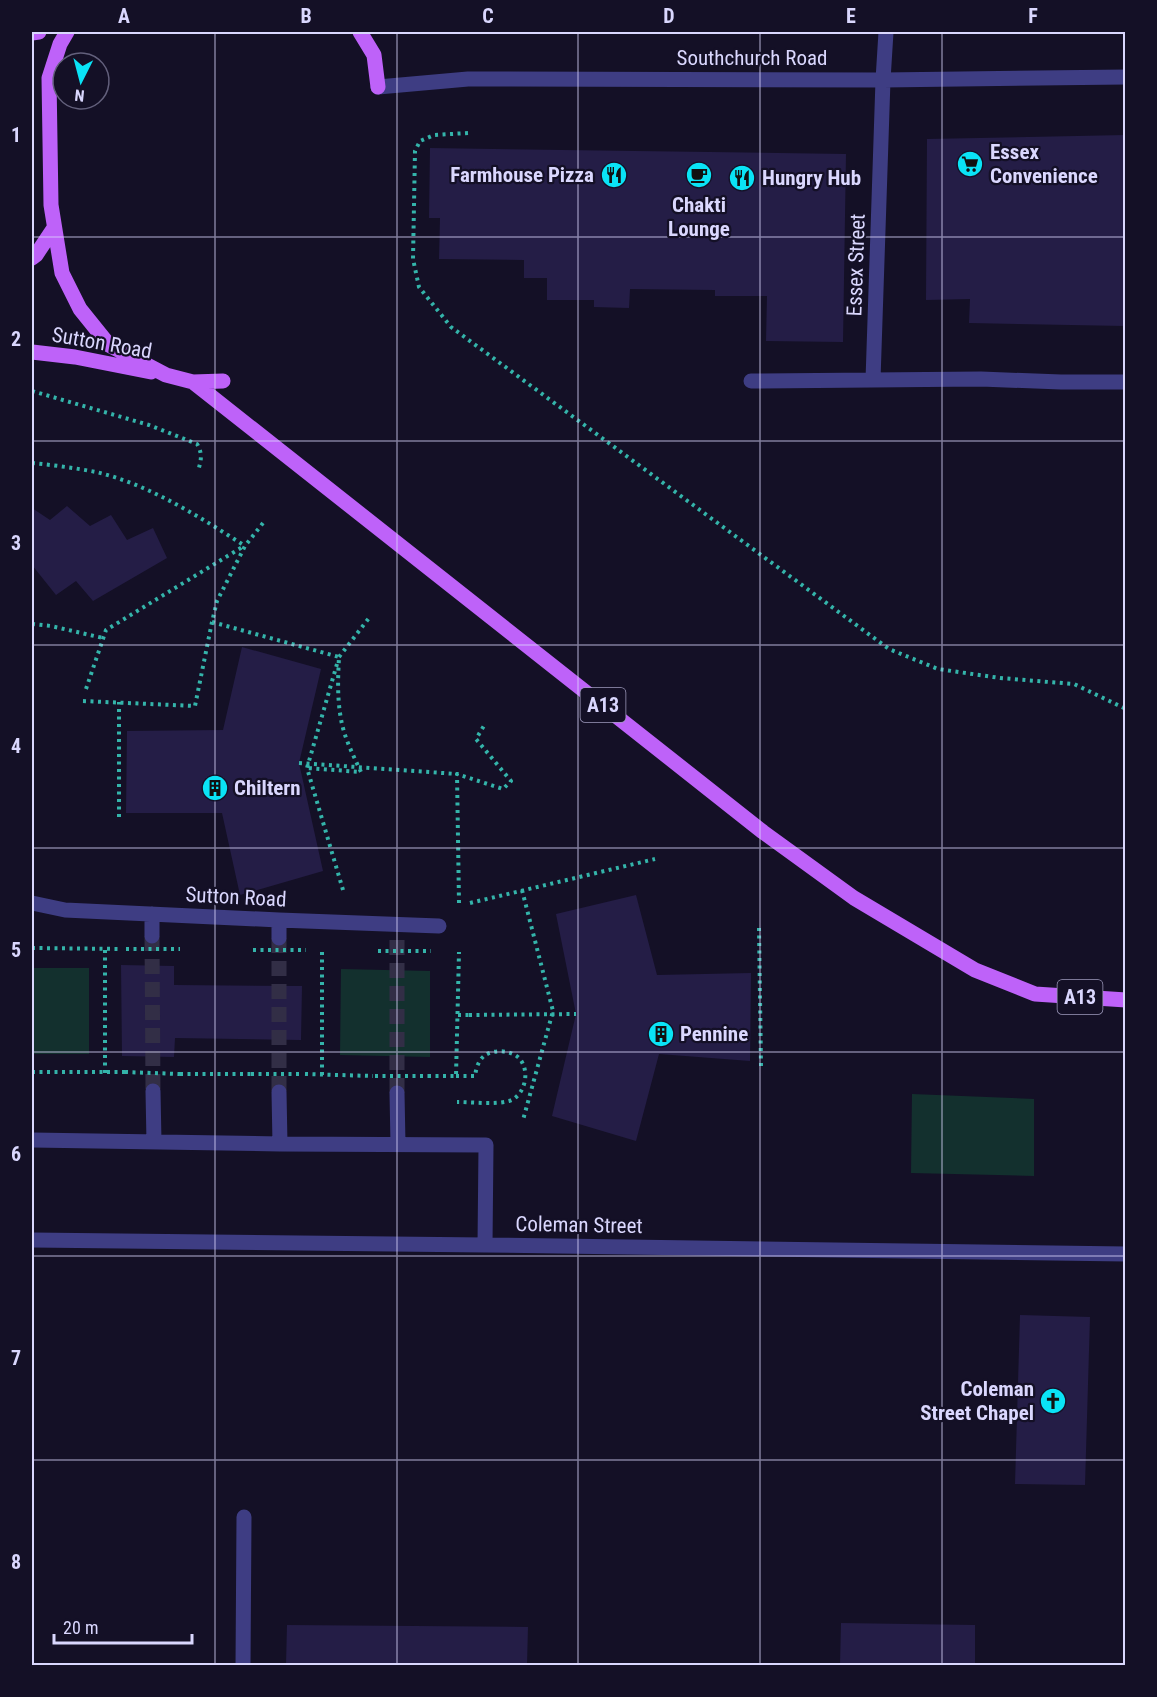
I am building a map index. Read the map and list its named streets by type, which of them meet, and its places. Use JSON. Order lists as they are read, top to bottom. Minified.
{"streets":{"main road":["Sutton Road","A13"],"street":["Southchurch Road","Essex Street","Coleman Street"]},"crossings":[["Southchurch Road","Essex Street"]],"places":{"supermarket":["Essex Convenience"],"restaurant":["Farmhouse Pizza","Hungry Hub"],"cafe":["Chakti Lounge"],"building":["Chiltern","Pennine"],"church":["Coleman Street Chapel"]},"scale_bar":"20 m","north":"bottom","grid":{"columns":["A","B","C","D","E","F"],"rows":["1","2","3","4","5","6","7","8"]}}
